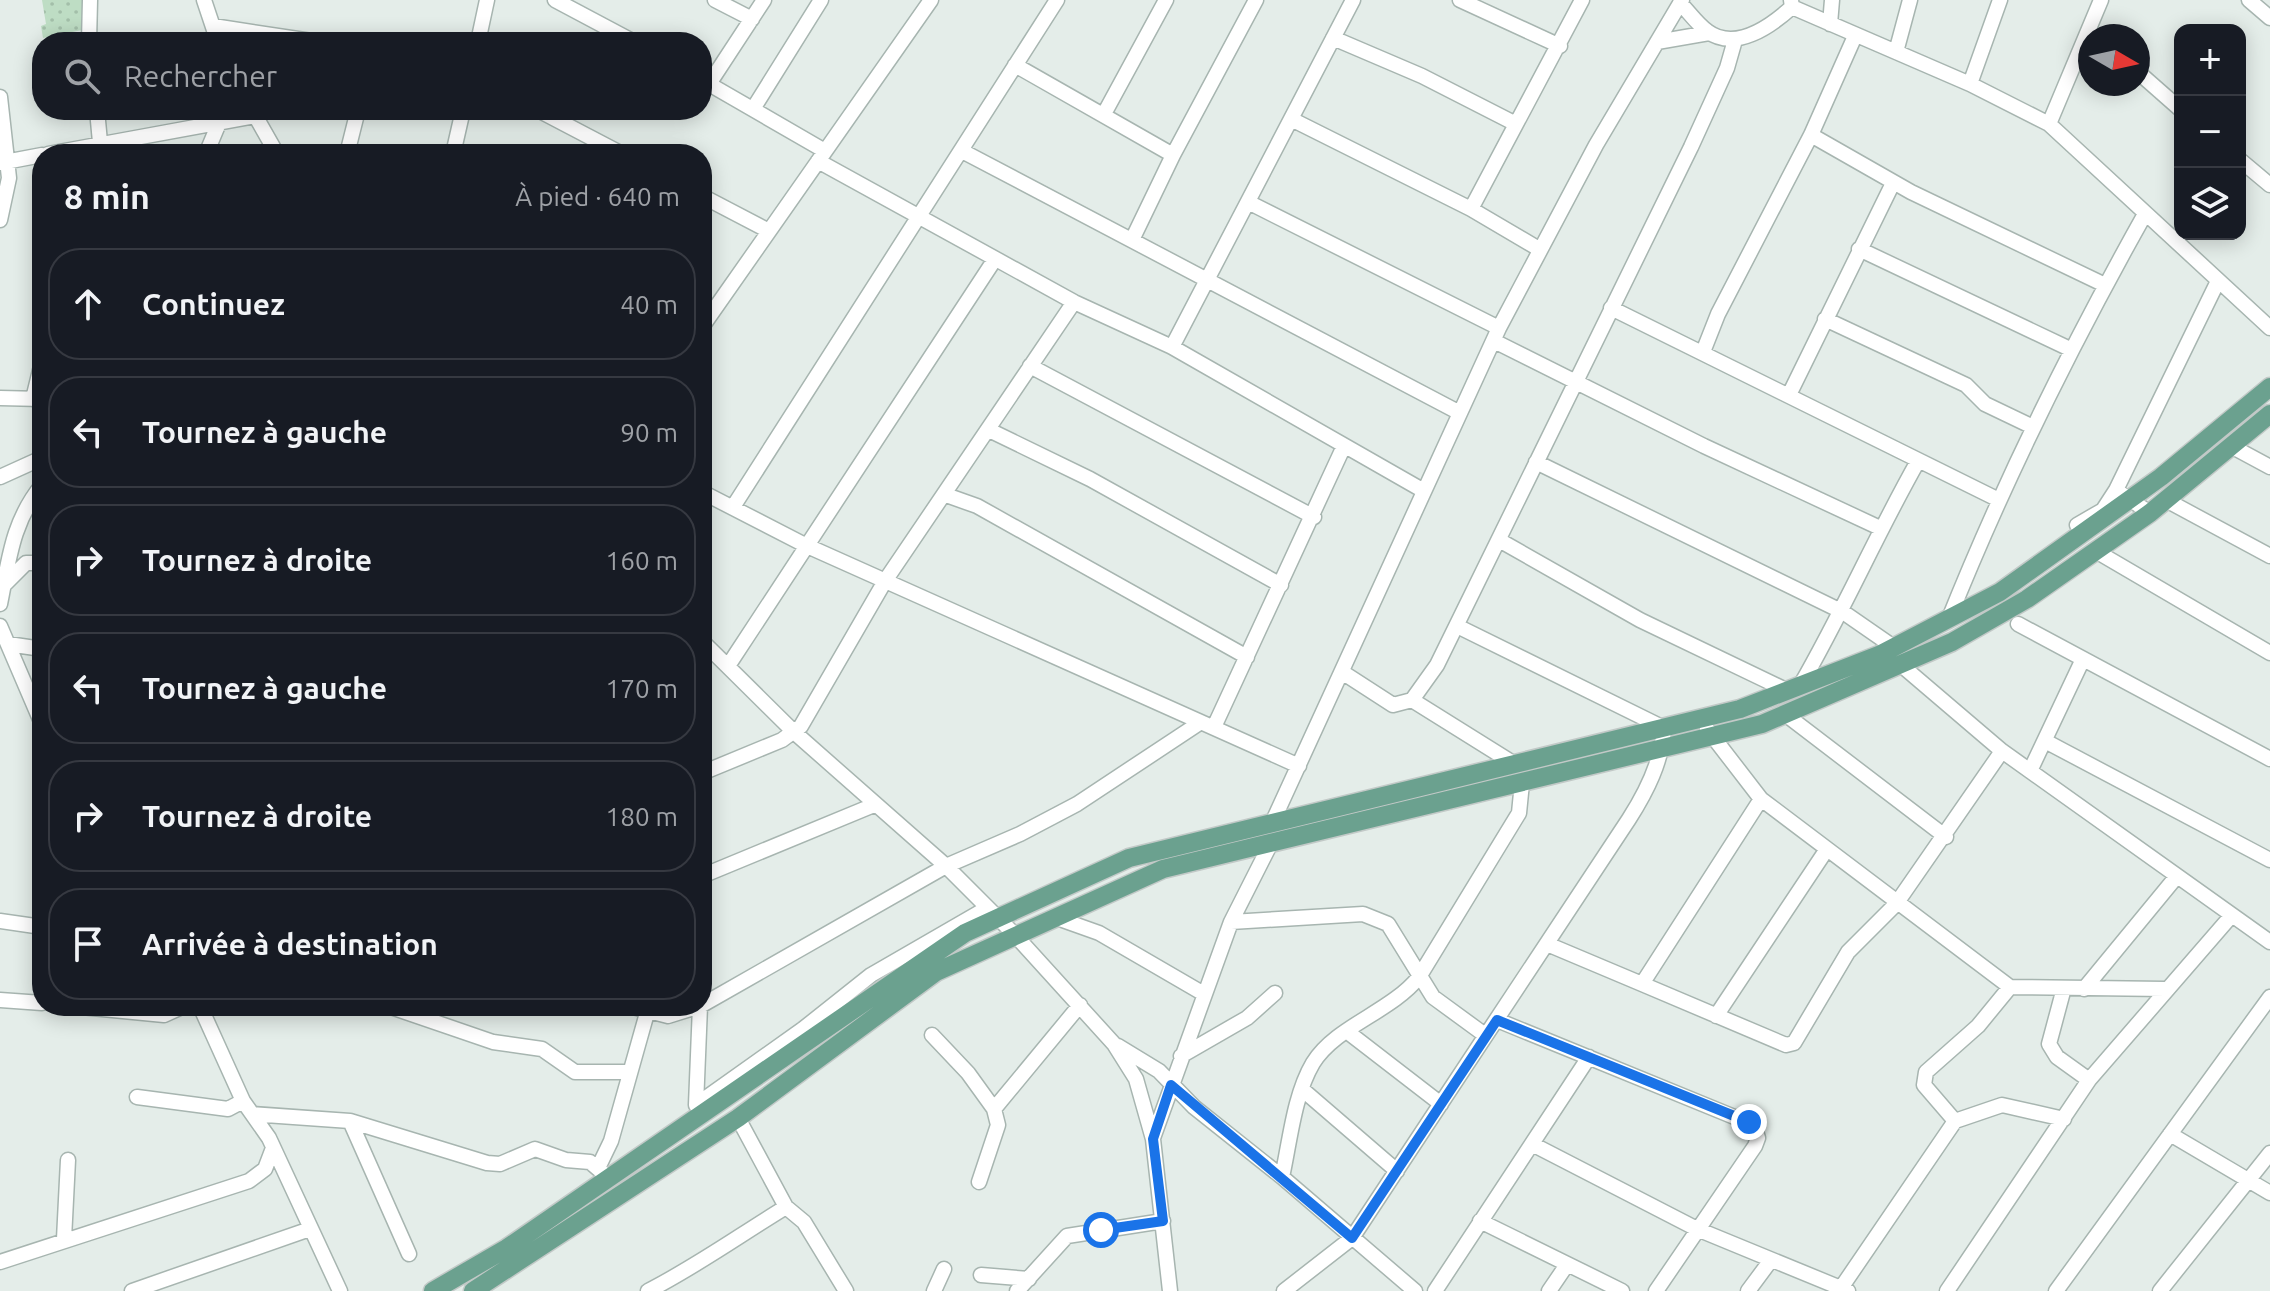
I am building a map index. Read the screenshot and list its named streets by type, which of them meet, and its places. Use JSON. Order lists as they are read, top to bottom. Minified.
{"north":"right","page":{"map_buttons":["+","−"],"search":"Rechercher","heading":["8 min","À pied · 640 m"],"list":[["Continuez","40 m"],["Tournez à gauche","90 m"],["Tournez à droite","160 m"],["Tournez à gauche","170 m"],["Tournez à droite","180 m"],"Arrivée à destination"]}}
